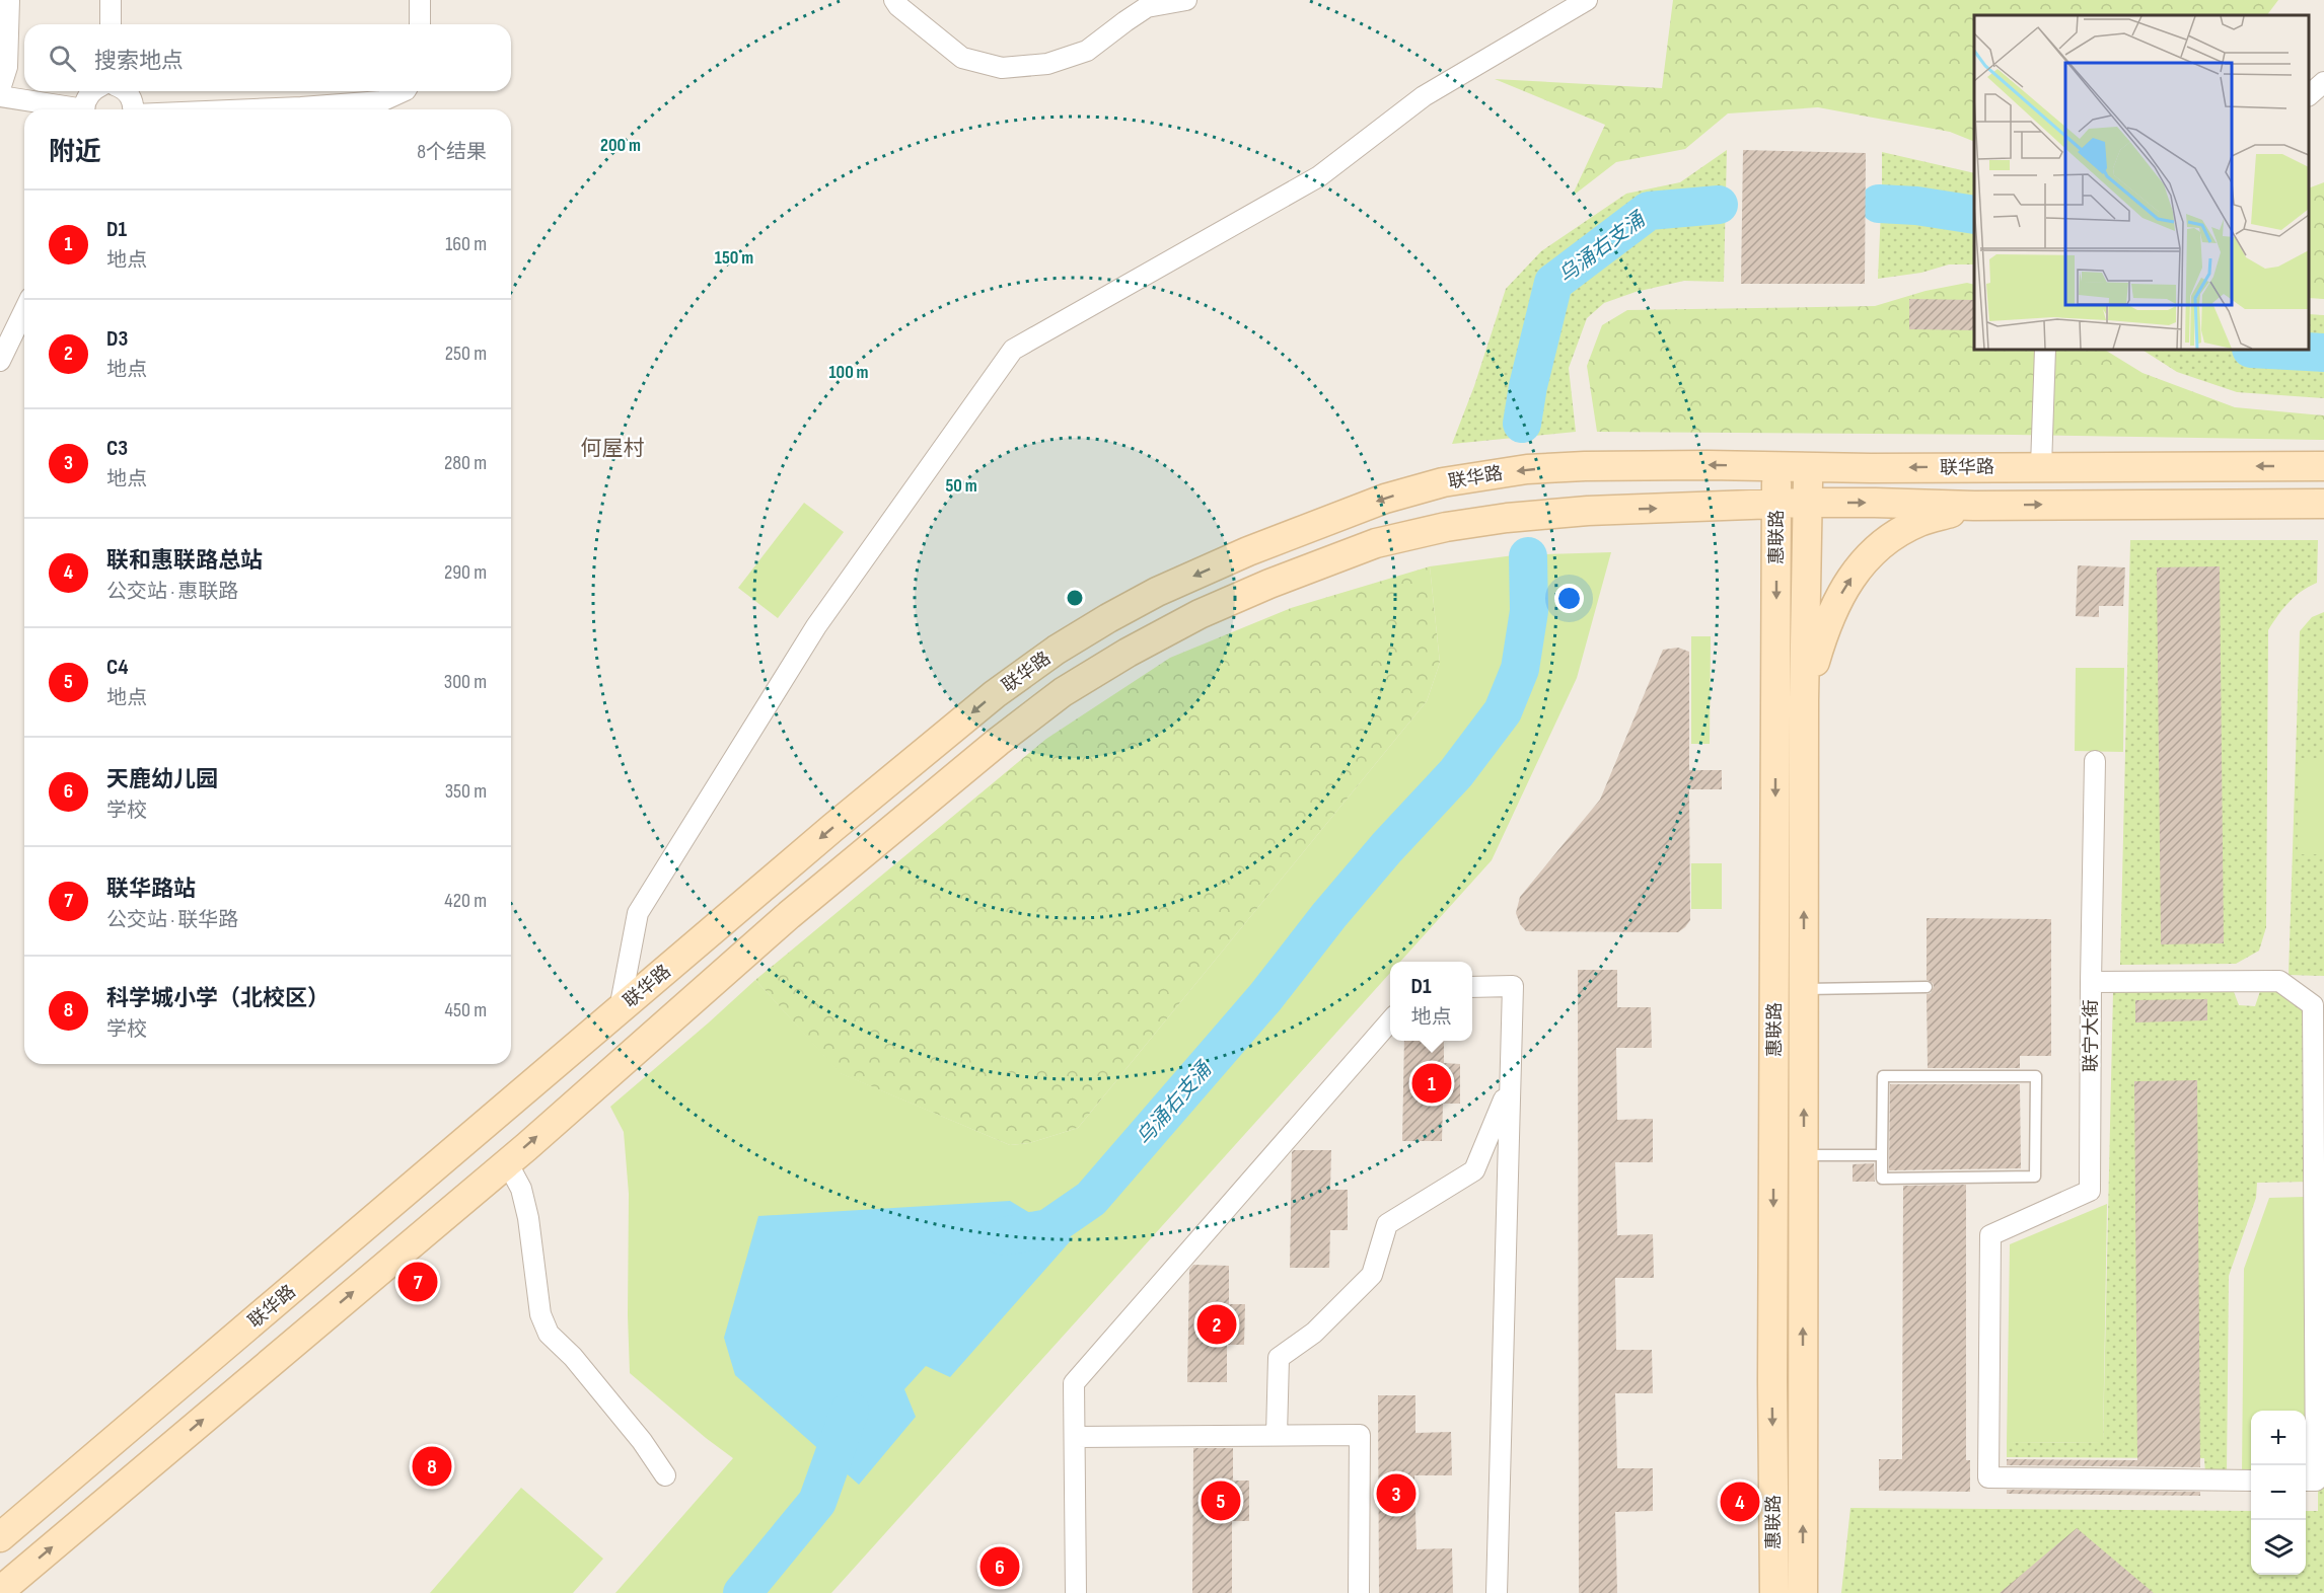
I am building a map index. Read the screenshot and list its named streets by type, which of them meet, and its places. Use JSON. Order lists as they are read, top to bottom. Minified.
{"streets":{"street":["联华路","惠联路","联宁大街"]},"crossings":[["联华路","惠联路"]],"districts":["何屋村"],"water":["乌涌右支涌"],"page":{"search":"搜索地点","heading":["附近","8个结果"],"list":[{"mark":"1","name":"D1","note":"地点","value":"160 m"},{"mark":"2","name":"D3","note":"地点","value":"250 m"},{"mark":"3","name":"C3","note":"地点","value":"280 m"},{"mark":"4","name":"联和惠联路总站","note":"公交站 · 惠联路","value":"290 m"},{"mark":"5","name":"C4","note":"地点","value":"300 m"},{"mark":"6","name":"天鹿幼儿园","note":"学校","value":"350 m"},{"mark":"7","name":"联华路站","note":"公交站 · 联华路","value":"420 m"},{"mark":"8","name":"科学城小学（北校区）","note":"学校","value":"450 m"}],"popup":["D1","地点"],"pins":["1","7","2","8","3","5","4","6"],"map_buttons":["+","−"]},"rings":["200 m","150 m","100 m","50 m"]}
